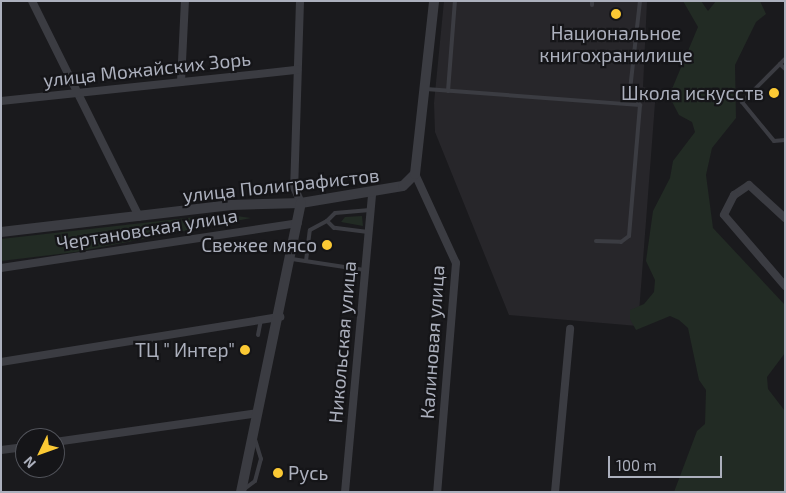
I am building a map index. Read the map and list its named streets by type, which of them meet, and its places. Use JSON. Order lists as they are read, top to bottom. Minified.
{"streets":{"street":["улица Можайских Зорь","улица Полиграфистов","Чертановская улица","Никольская улица","Калиновая улица"]},"crossings":[["улица Полиграфистов","Никольская улица"],["улица Полиграфистов","Калиновая улица"]],"places":["Национальное книгохранилище","Школа искусств","Свежее мясо","ТЦ \" Интер\"","Русь"],"scale_bar":"100 m","north":"bottom left"}
